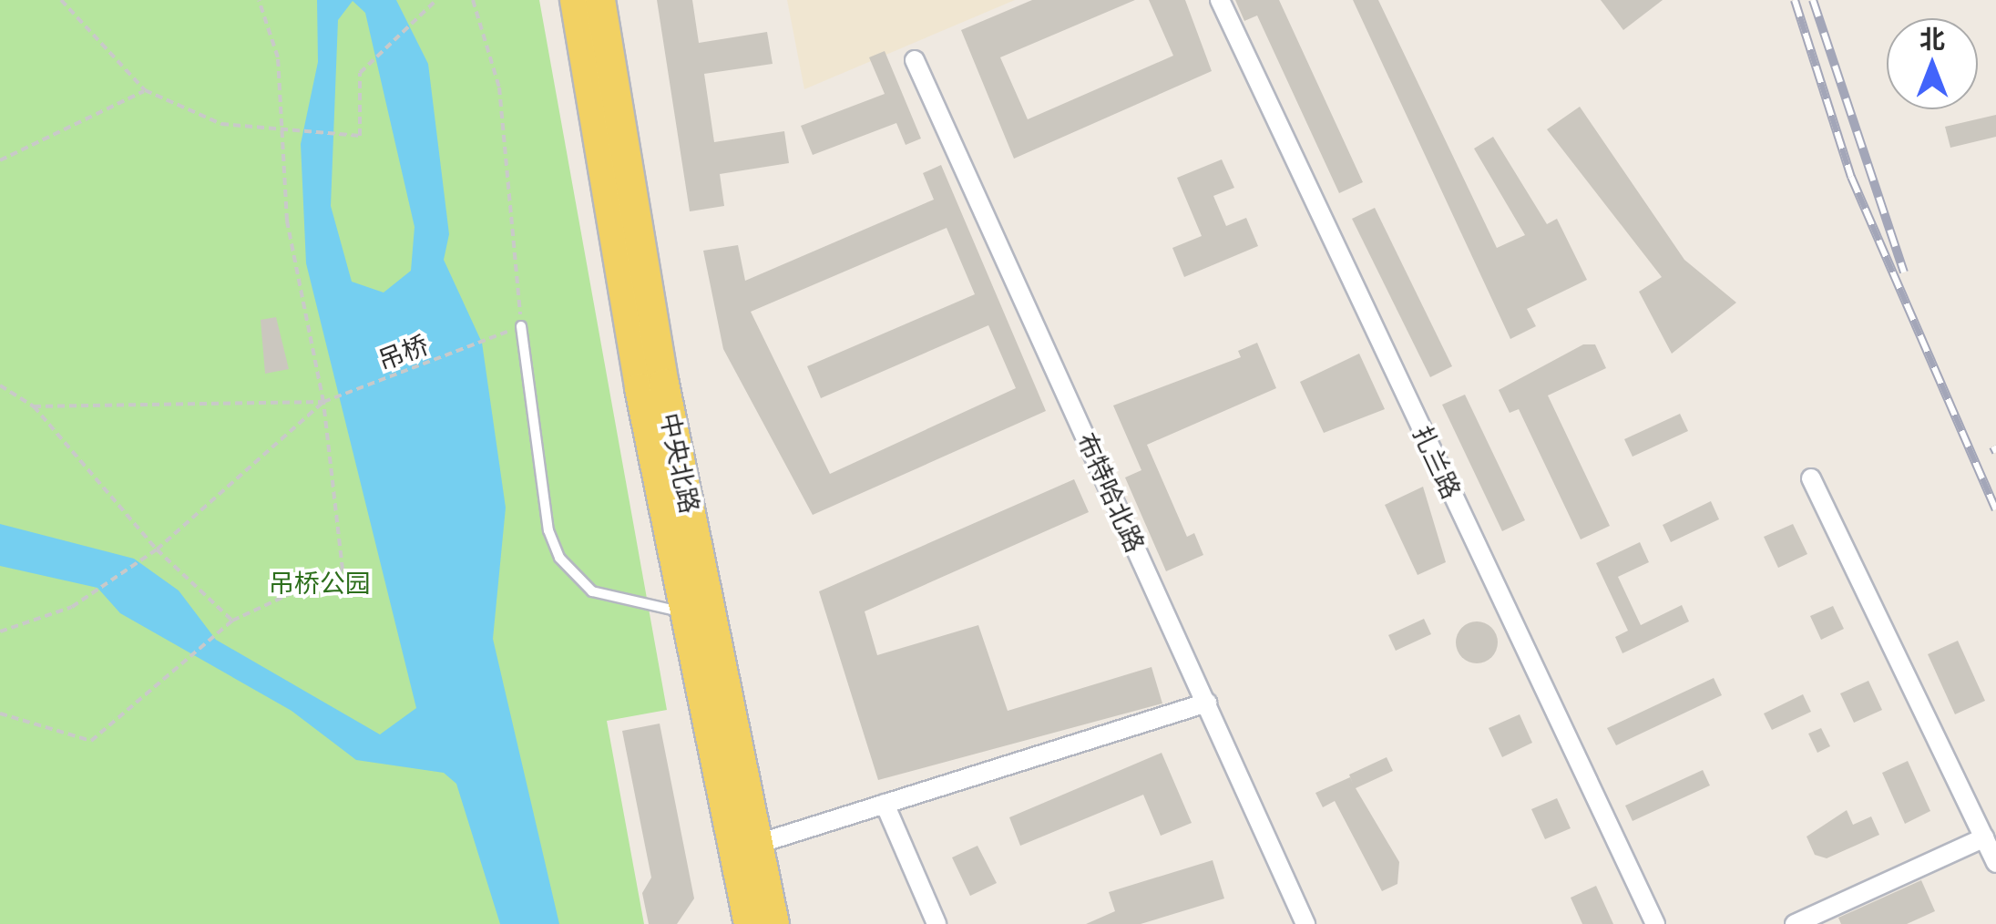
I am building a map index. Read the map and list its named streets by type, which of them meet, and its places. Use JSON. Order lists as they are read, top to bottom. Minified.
{"streets":{"main road":["中央北路"],"street":["扎兰路","布特哈北路"],"path":["吊桥"]},"parks":["吊桥公园"],"north":"top"}
